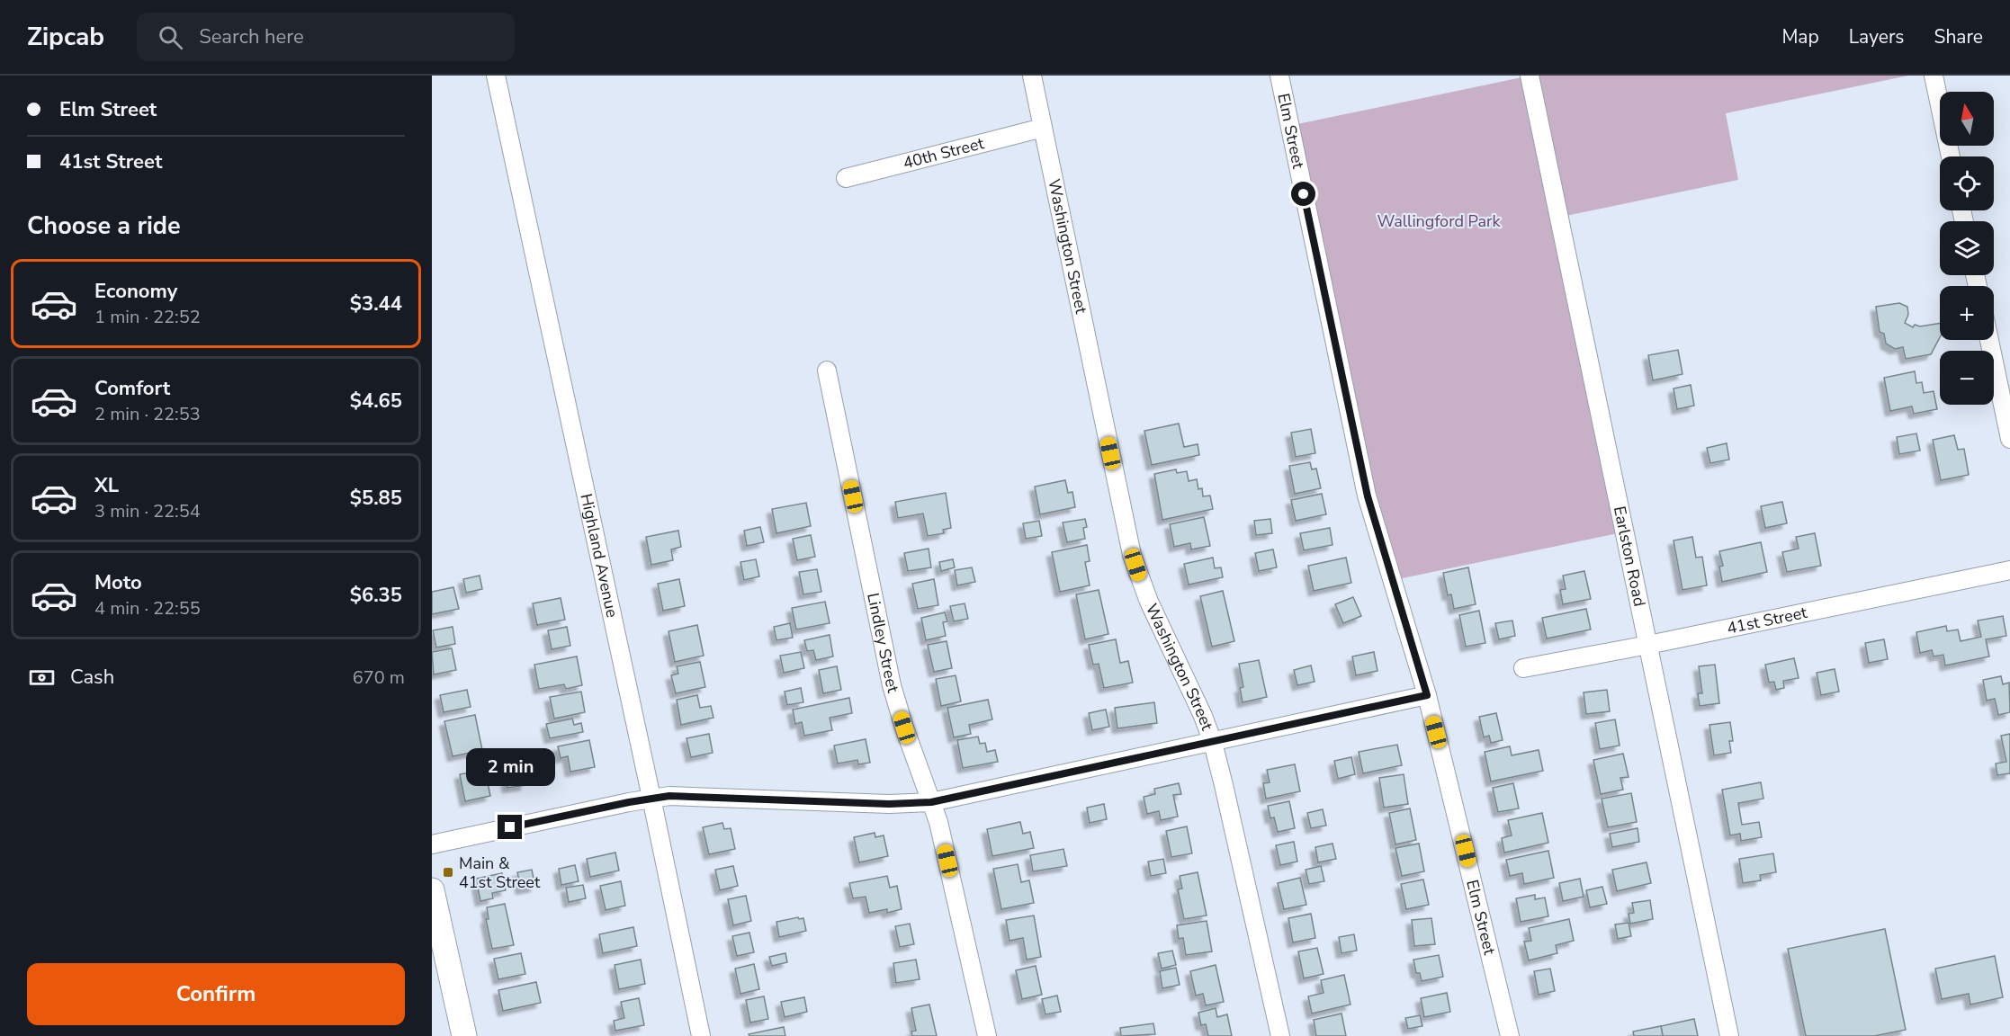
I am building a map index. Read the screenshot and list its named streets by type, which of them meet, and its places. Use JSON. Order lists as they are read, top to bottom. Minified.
{"streets":{"street":["Elm Street","40th Street","Washington Street","Highland Avenue","Earlston Road","41st Street","Lindley Street"]},"crossings":[["40th Street","Washington Street"],["Earlston Road","41st Street"]],"parks":["Wallingford Park"],"places":{"transit":["Main & 41st Street"]},"north":"top","page":{"header":"Zipcab","search":"Search here","nav":["Map","Layers","Share"],"banner":["Elm Street","41st Street"],"map_buttons":["+","−"],"heading":"Choose a ride","list":[{"name":"Economy","note":"1 min · 22:52","value":"$3.44"},{"name":"Comfort","note":"2 min · 22:53","value":"$4.65"},{"name":"XL","note":"3 min · 22:54","value":"$5.85"},{"name":"Moto","note":"4 min · 22:55","value":"$6.35"}],"pay":["Cash","670 m"],"bubble":"2 min","buttons":"Confirm"}}
